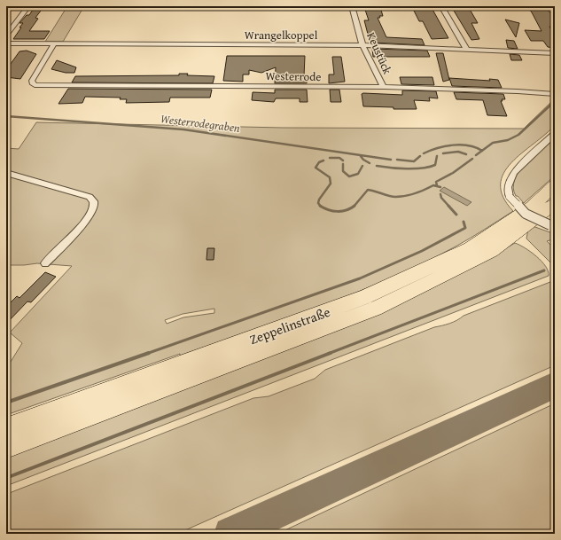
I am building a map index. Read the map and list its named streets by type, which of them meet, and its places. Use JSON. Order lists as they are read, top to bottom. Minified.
{"streets":{"highway":["Zeppelinstraße"],"street":["Wrangelkoppel","Keustück","Westerrode"]},"crossings":[["Wrangelkoppel","Keustück"],["Wrangelkoppel","Westerrode"],["Keustück","Westerrode"]],"water":["Westerrodegraben"]}
